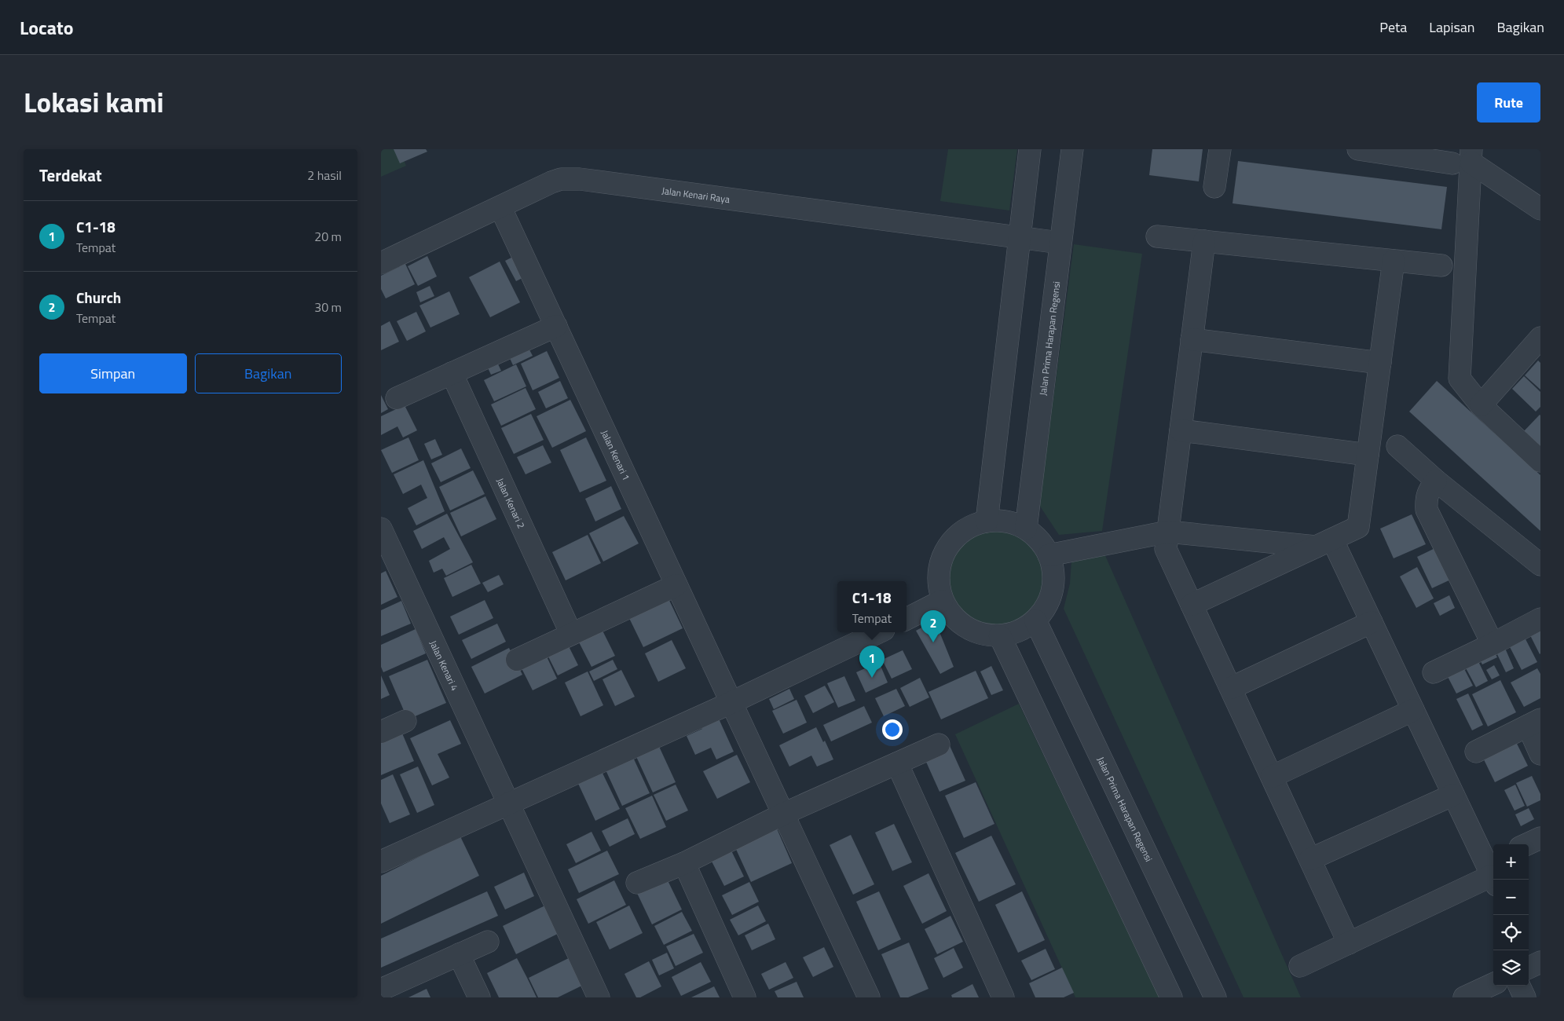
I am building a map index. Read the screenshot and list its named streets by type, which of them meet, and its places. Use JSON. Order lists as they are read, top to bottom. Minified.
{"streets":{"street":["Jalan Kenari Raya","Jalan Prima Harapan Regensi","Jalan Kenari 1","Jalan Kenari 2","Jalan Kenari 4"]},"crossings":[["Jalan Kenari Raya","Jalan Prima Harapan Regensi"],["Jalan Kenari Raya","Jalan Kenari 1"]],"page":{"header":"Locato","nav":["Peta","Lapisan","Bagikan"],"title":"Lokasi kami","buttons":["Rute",["Simpan","Bagikan"]],"heading":["Terdekat","2 hasil"],"list":[{"mark":"1","name":"C1-18","note":"Tempat","value":"20 m"},{"mark":"2","name":"Church","note":"Tempat","value":"30 m"}],"popup":["C1-18","Tempat"],"pins":["2","1"],"map_buttons":["+","−"]}}
